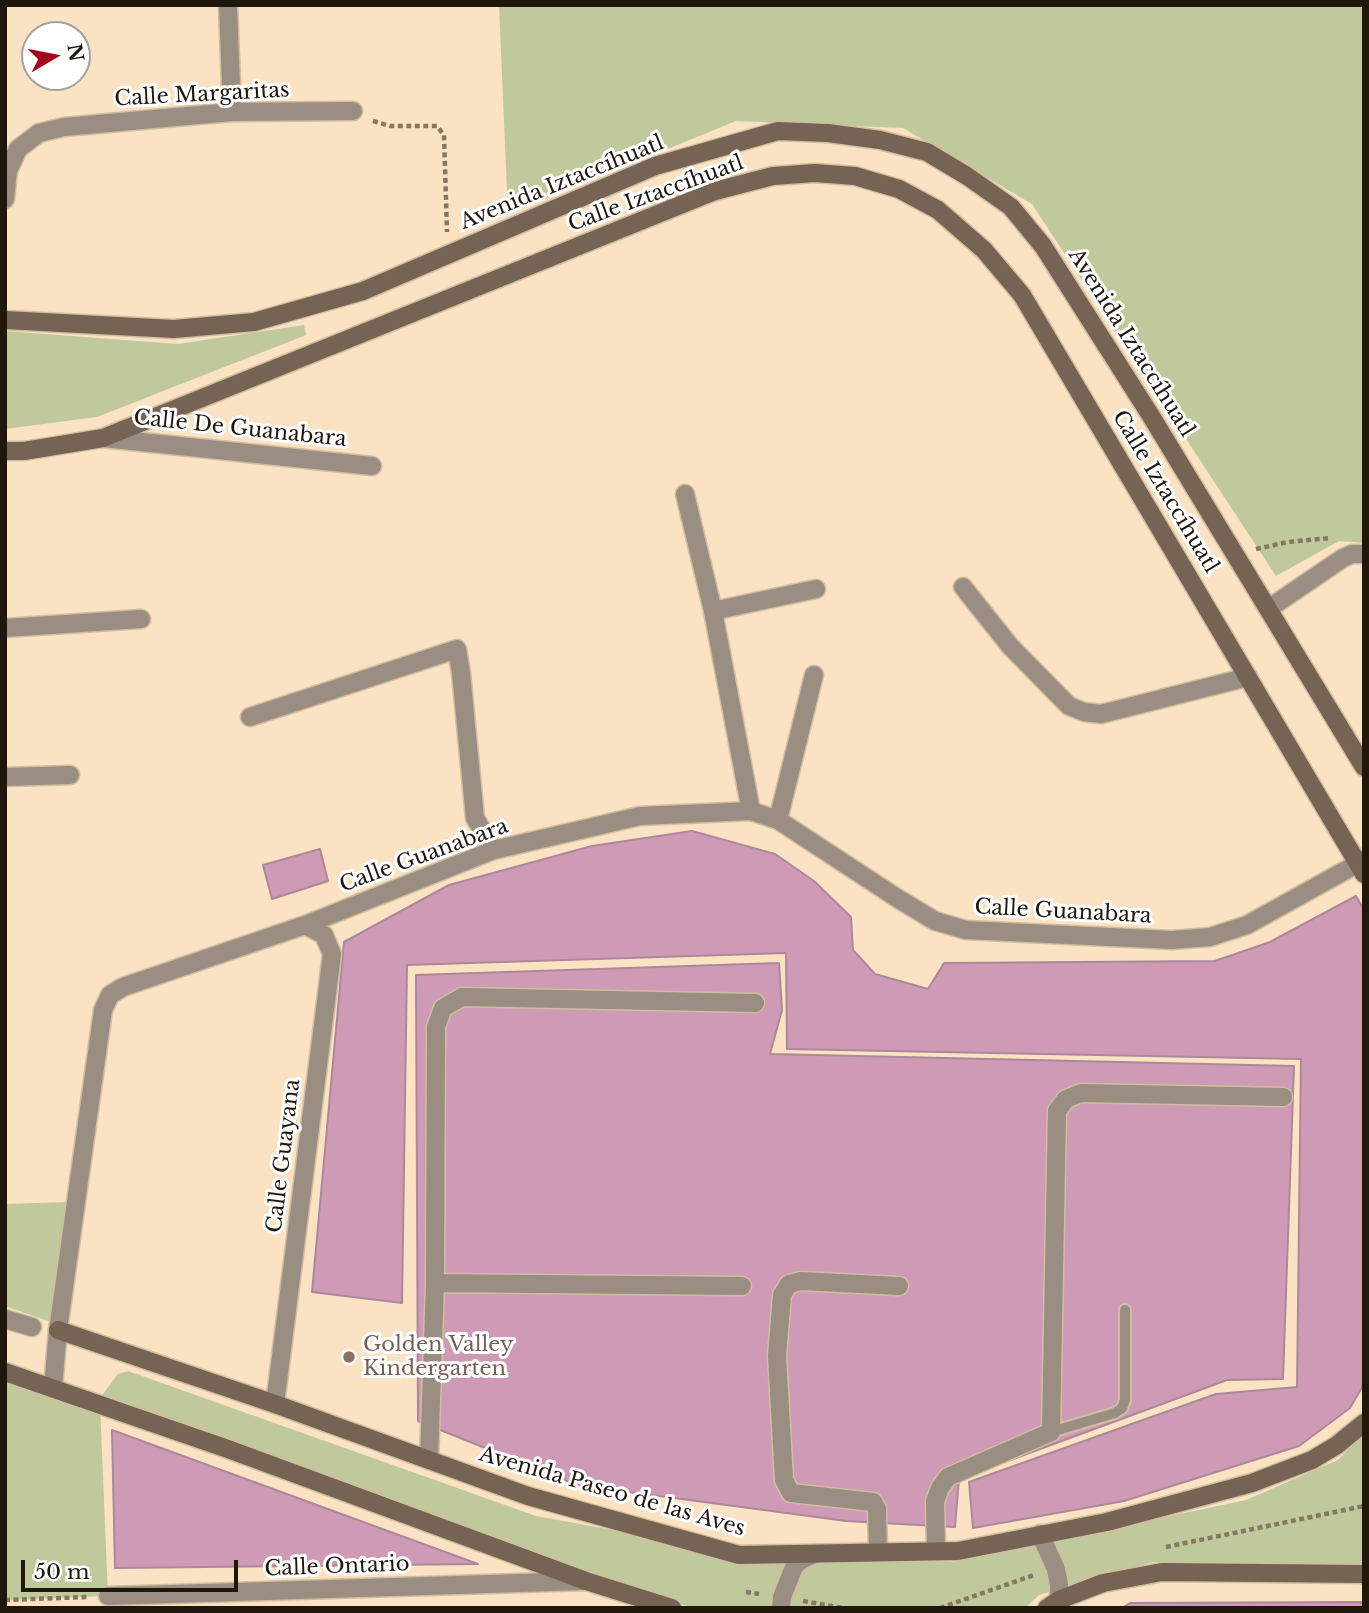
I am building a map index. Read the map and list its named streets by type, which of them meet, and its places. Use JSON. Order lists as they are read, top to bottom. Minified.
{"streets":{"street":["Calle Margaritas","Avenida Iztaccíhuatl","Calle Iztaccíhuatl","Calle De Guanabara","Calle Guanabara","Calle Guayana","Avenida Paseo de las Aves","Calle Ontario"]},"crossings":[["Calle Iztaccíhuatl","Calle De Guanabara"],["Calle Iztaccíhuatl","Calle Guanabara"],["Calle Guanabara","Calle Guayana"],["Calle Guanabara","Avenida Paseo de las Aves"],["Calle Guayana","Avenida Paseo de las Aves"]],"places":["Golden Valley Kindergarten"],"scale_bar":"50 m","north":"right"}
